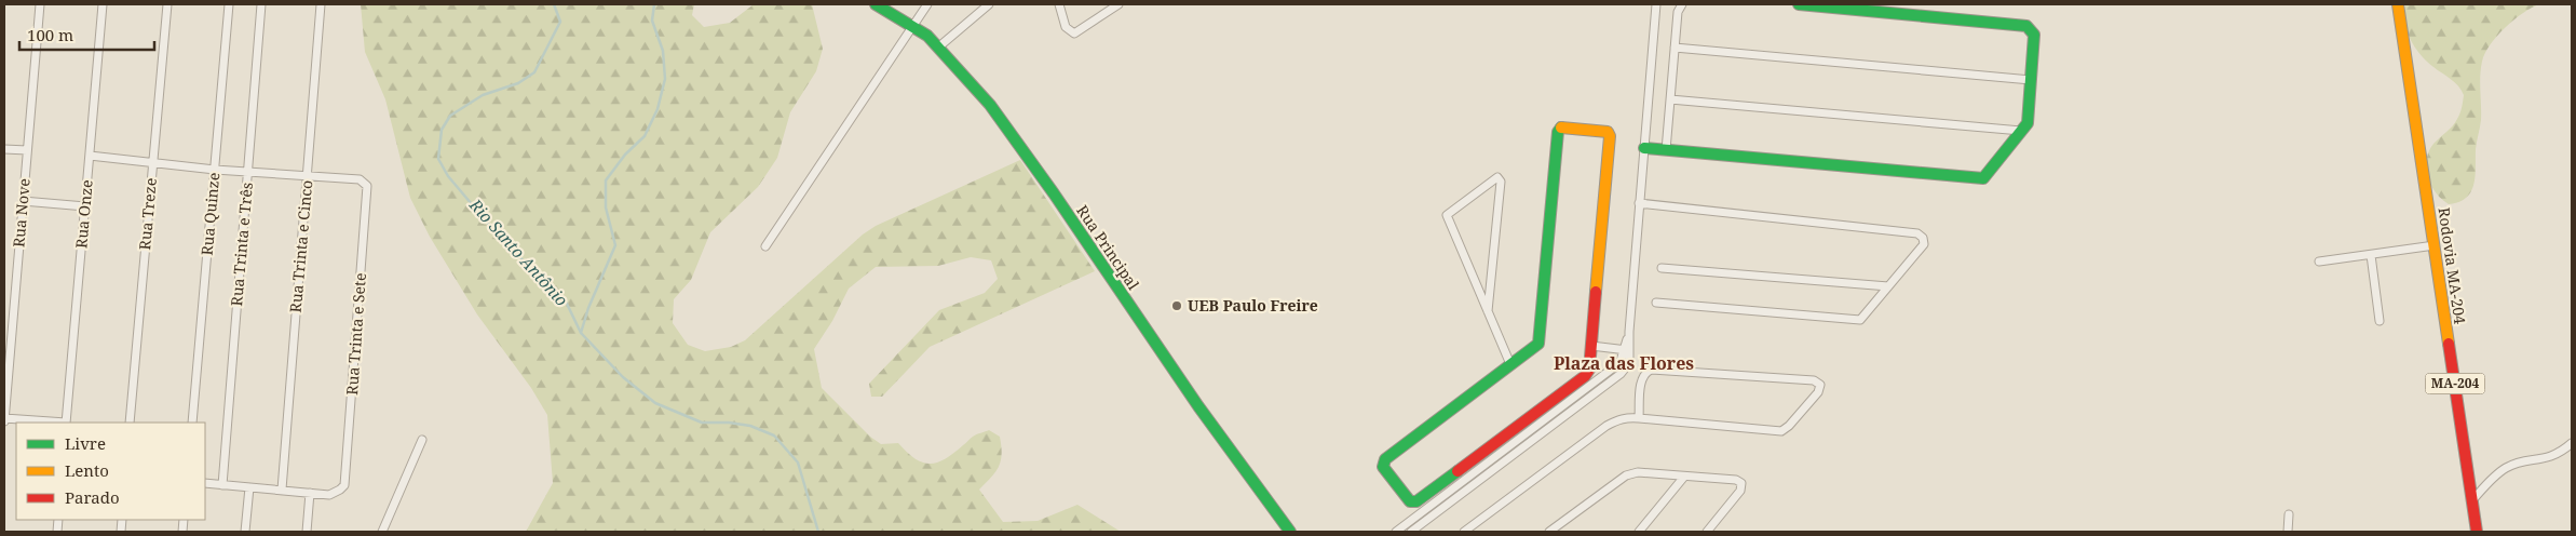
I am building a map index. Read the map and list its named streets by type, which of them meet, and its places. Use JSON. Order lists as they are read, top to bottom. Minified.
{"streets":{"street":["Rua Nove","Rua Onze","Rua Treze","Rua Quinze","Rua Trinta e Três","Rua Trinta e Cinco","Rua Principal","Rodovia MA-204","Rua Trinta e Sete","MA-204"]},"crossings":[["Rua Trinta e Cinco","Rua Trinta e Sete"]],"districts":["Plaza das Flores"],"water":["Rio Santo Antônio"],"places":["UEB Paulo Freire"],"legend":["Livre","Lento","Parado"],"scale_bar":"100 m"}
